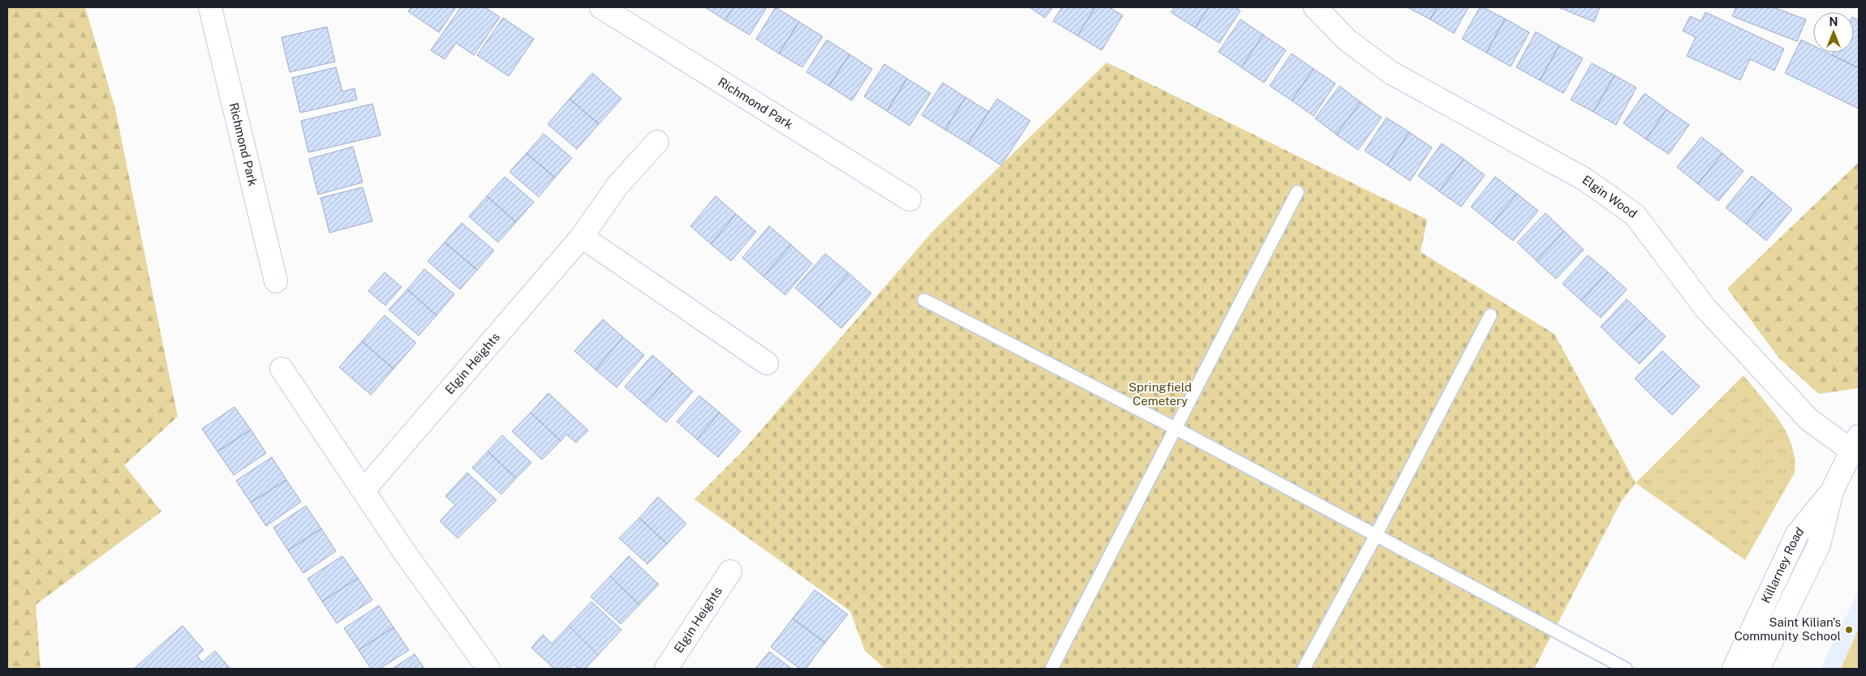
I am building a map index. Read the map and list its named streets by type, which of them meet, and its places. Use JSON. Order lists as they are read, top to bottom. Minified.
{"streets":{"street":["Richmond Park","Elgin Wood","Elgin Heights","Killarney Road"]},"crossings":[["Elgin Wood","Killarney Road"]],"parks":["Springfield Cemetery"],"places":["Saint Kilian's Community School"],"north":"top"}
